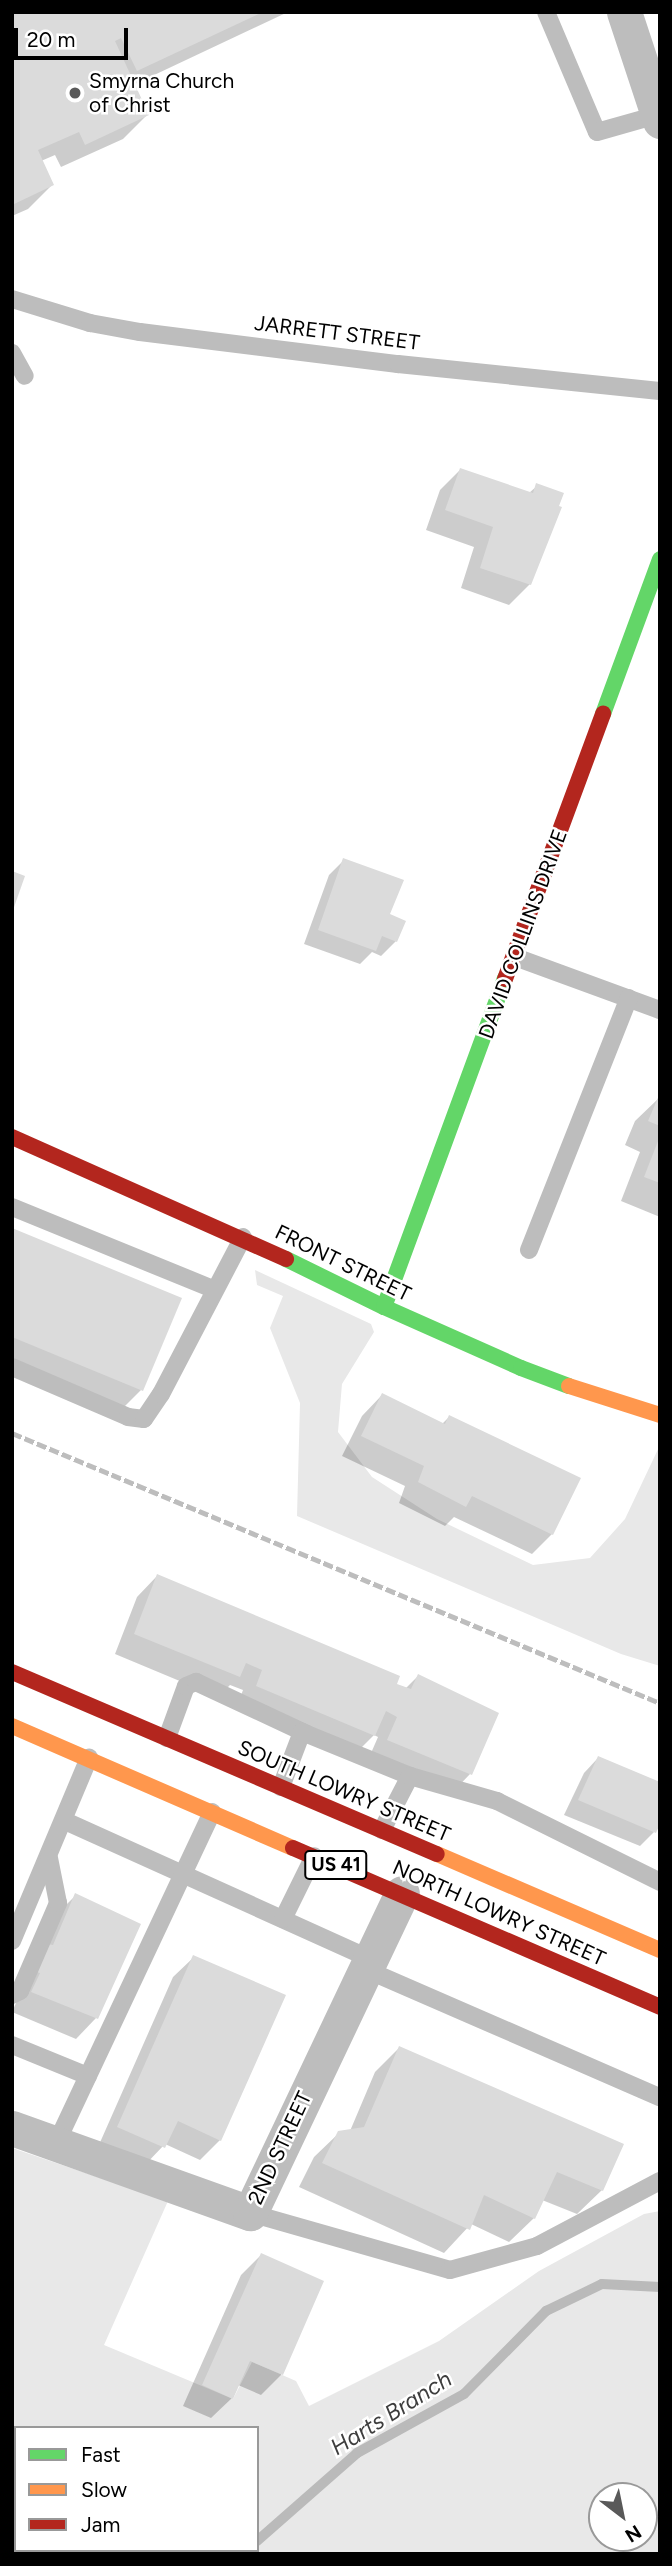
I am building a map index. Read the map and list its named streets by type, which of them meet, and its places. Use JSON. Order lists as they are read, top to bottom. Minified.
{"streets":{"street":["DAVID COLLINS DRIVE","FRONT STREET","SOUTH LOWRY STREET","US 41","NORTH LOWRY STREET","2ND STREET"],"lane":["JARRETT STREET"]},"crossings":[["DAVID COLLINS DRIVE","FRONT STREET"],["NORTH LOWRY STREET","2ND STREET"]],"water":["Harts Branch"],"places":["Smyrna Church of Christ"],"legend":["Fast","Slow","Jam"],"scale_bar":"20 m","north":"bottom right"}
